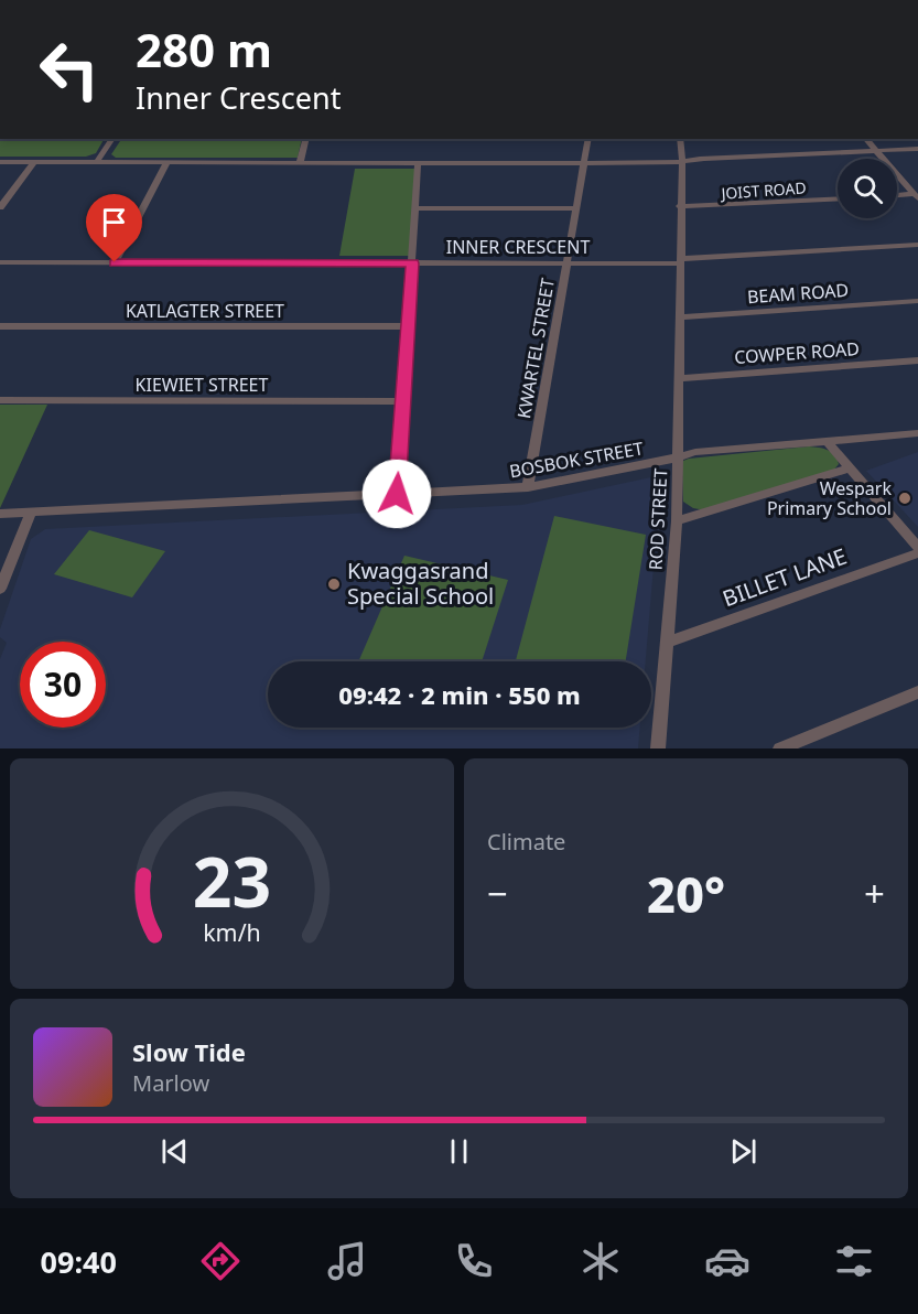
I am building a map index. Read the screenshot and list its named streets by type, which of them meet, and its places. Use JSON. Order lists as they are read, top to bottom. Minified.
{"streets":{"street":["JOIST ROAD","INNER CRESCENT","BEAM ROAD","KATLAGTER STREET","KWARTEL STREET","COWPER ROAD","KIEWIET STREET","BOSBOK STREET","ROD STREET","BILLET LANE"]},"crossings":[["JOIST ROAD","ROD STREET"],["INNER CRESCENT","KWARTEL STREET"],["INNER CRESCENT","ROD STREET"],["BEAM ROAD","ROD STREET"],["KWARTEL STREET","BOSBOK STREET"],["COWPER ROAD","ROD STREET"],["BOSBOK STREET","ROD STREET"],["ROD STREET","BILLET LANE"]],"places":["Wespark Primary School","Kwaggasrand Special School"],"page":{"turn":["280 m","Inner Crescent"],"limit":"30","trip":"09:42 · 2 min · 550 m","tile":"Climate","heat":["−","20°","+"],"song":["Slow Tide","Marlow"],"tabs":"09:40","gauge":["23","km/h"]}}
